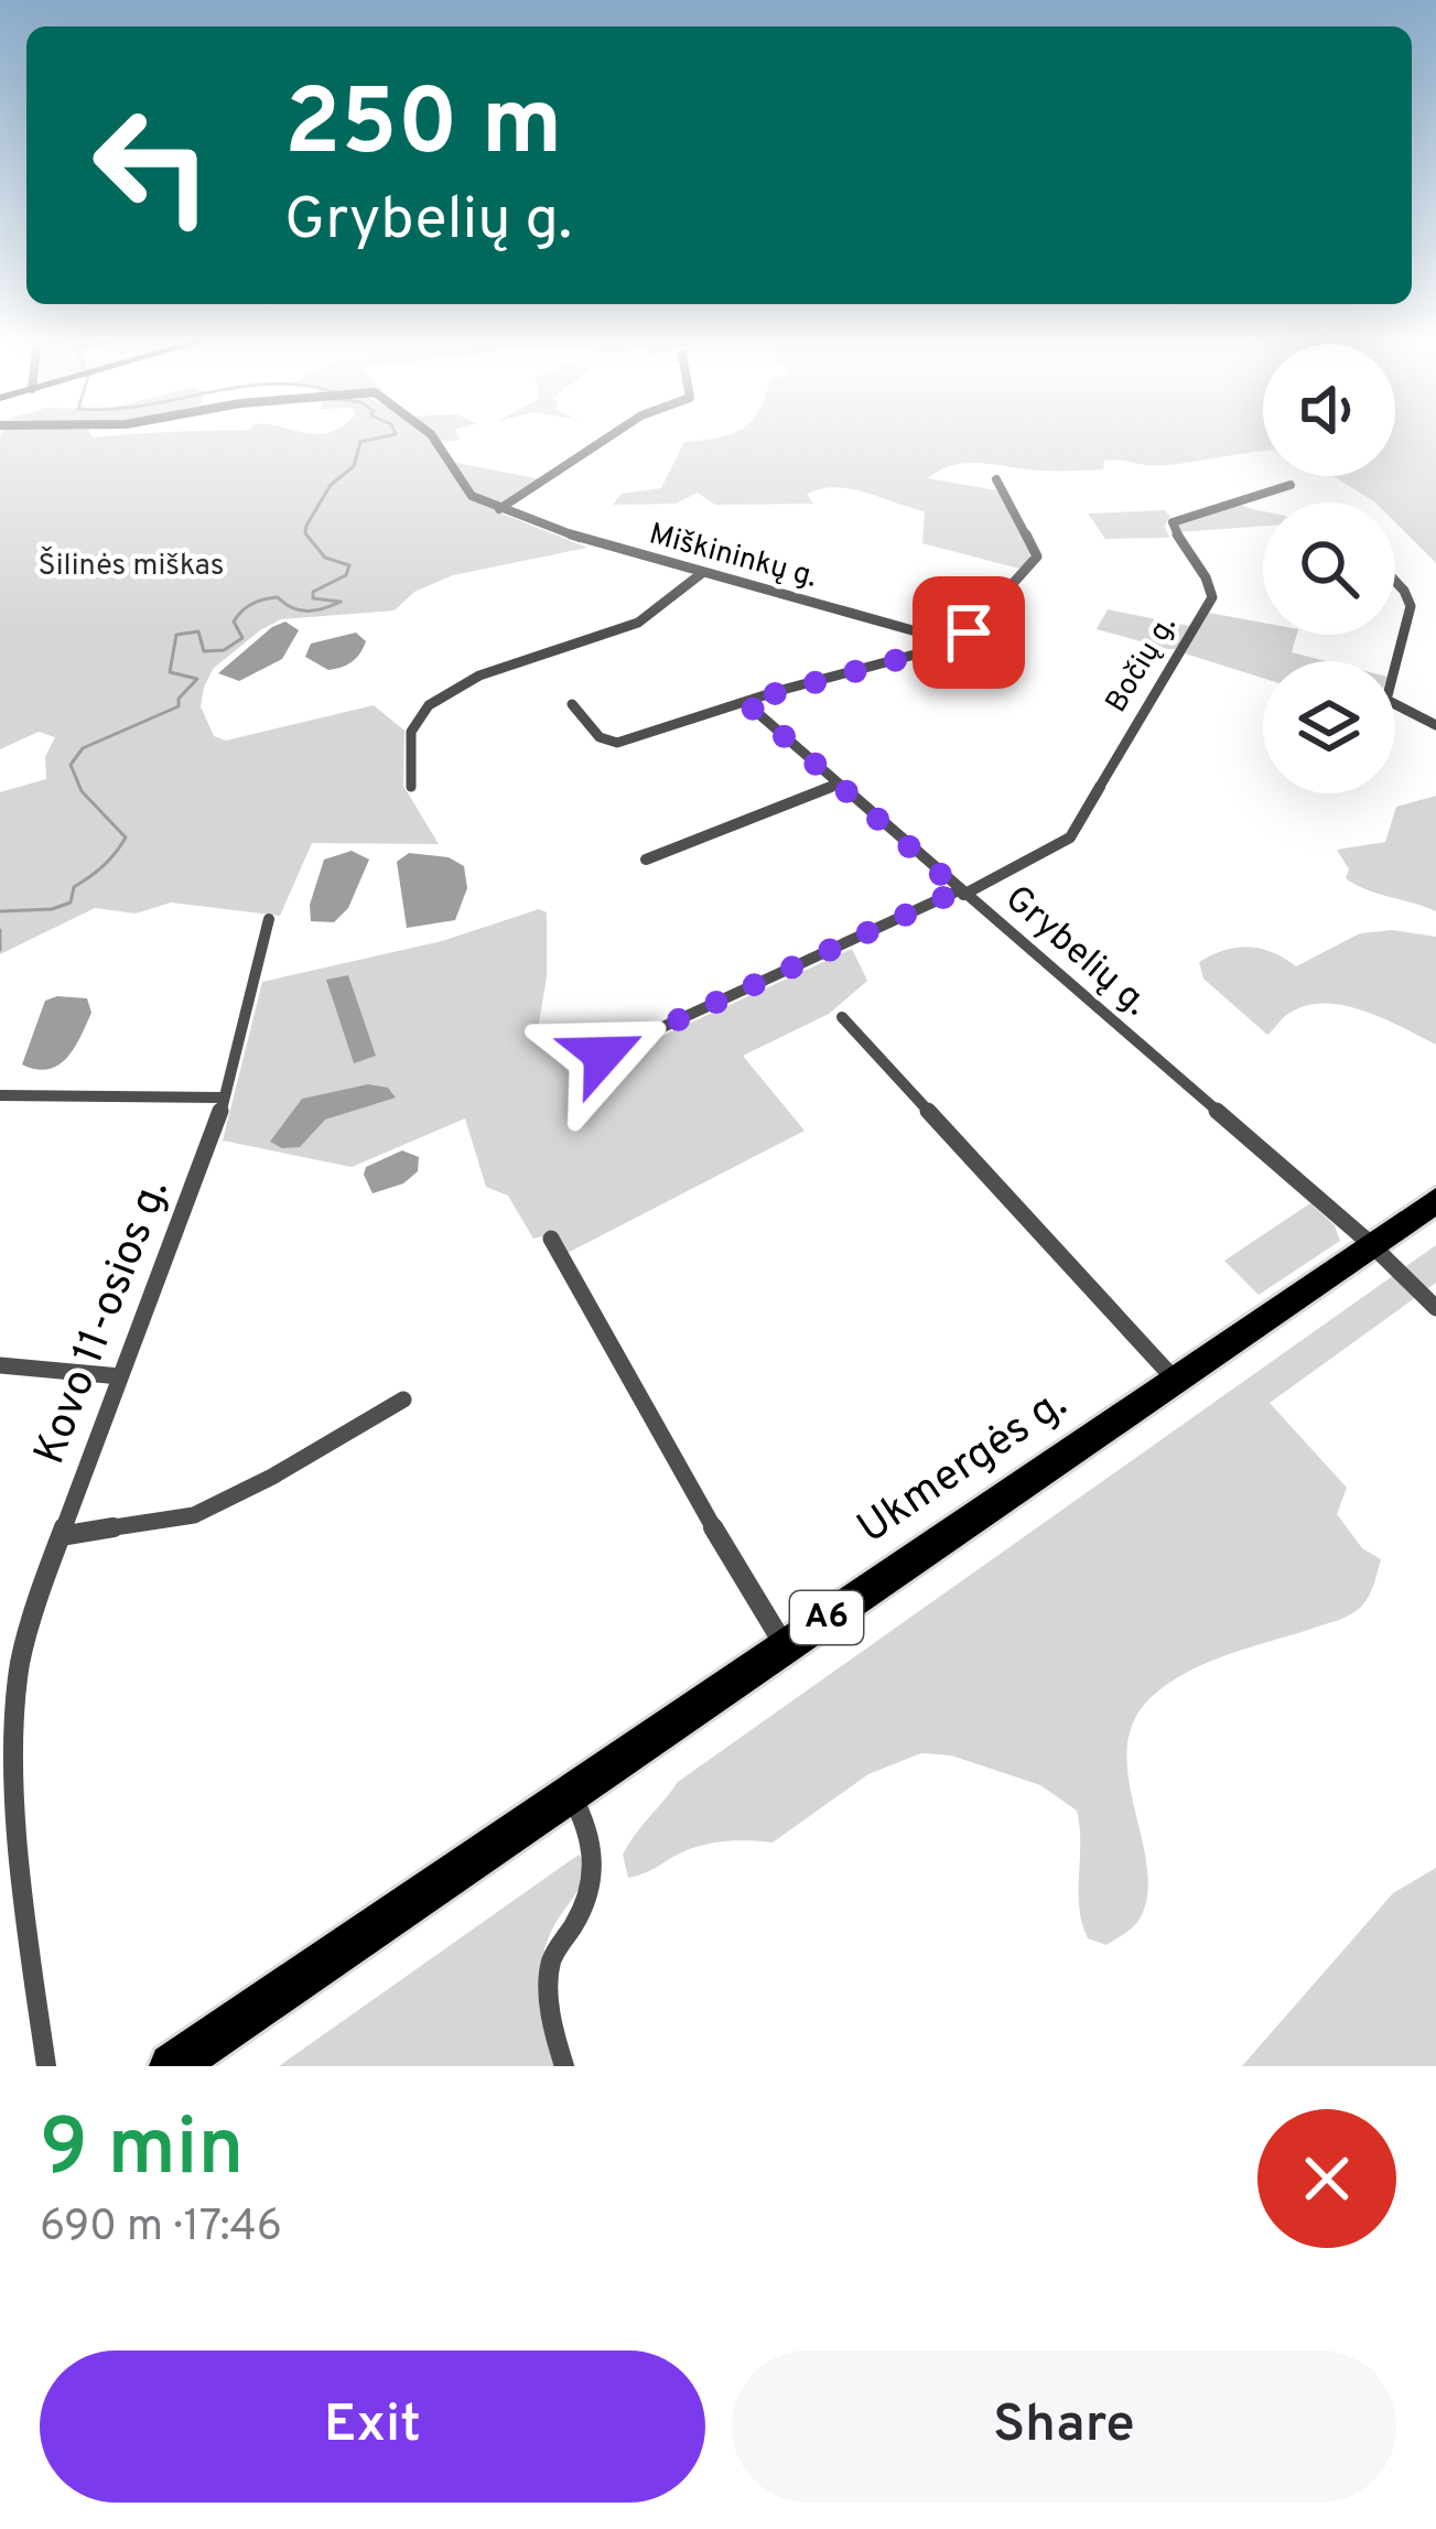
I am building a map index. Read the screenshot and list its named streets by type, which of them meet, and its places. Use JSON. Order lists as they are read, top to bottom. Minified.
{"streets":{"highway":["Ukmergės g.","A6"],"street":["Miškininkų g.","Bočių g.","Grybelių g.","Kovo 11-osios g."]},"crossings":[["Bočių g.","Grybelių g."],["Grybelių g.","Ukmergės g."]],"parks":["Šilinės miškas"],"page":{"turn":["250 m","Grybelių g."],"heading":["9 min","690 m · 17:46"],"buttons":["Exit","Share"]}}
